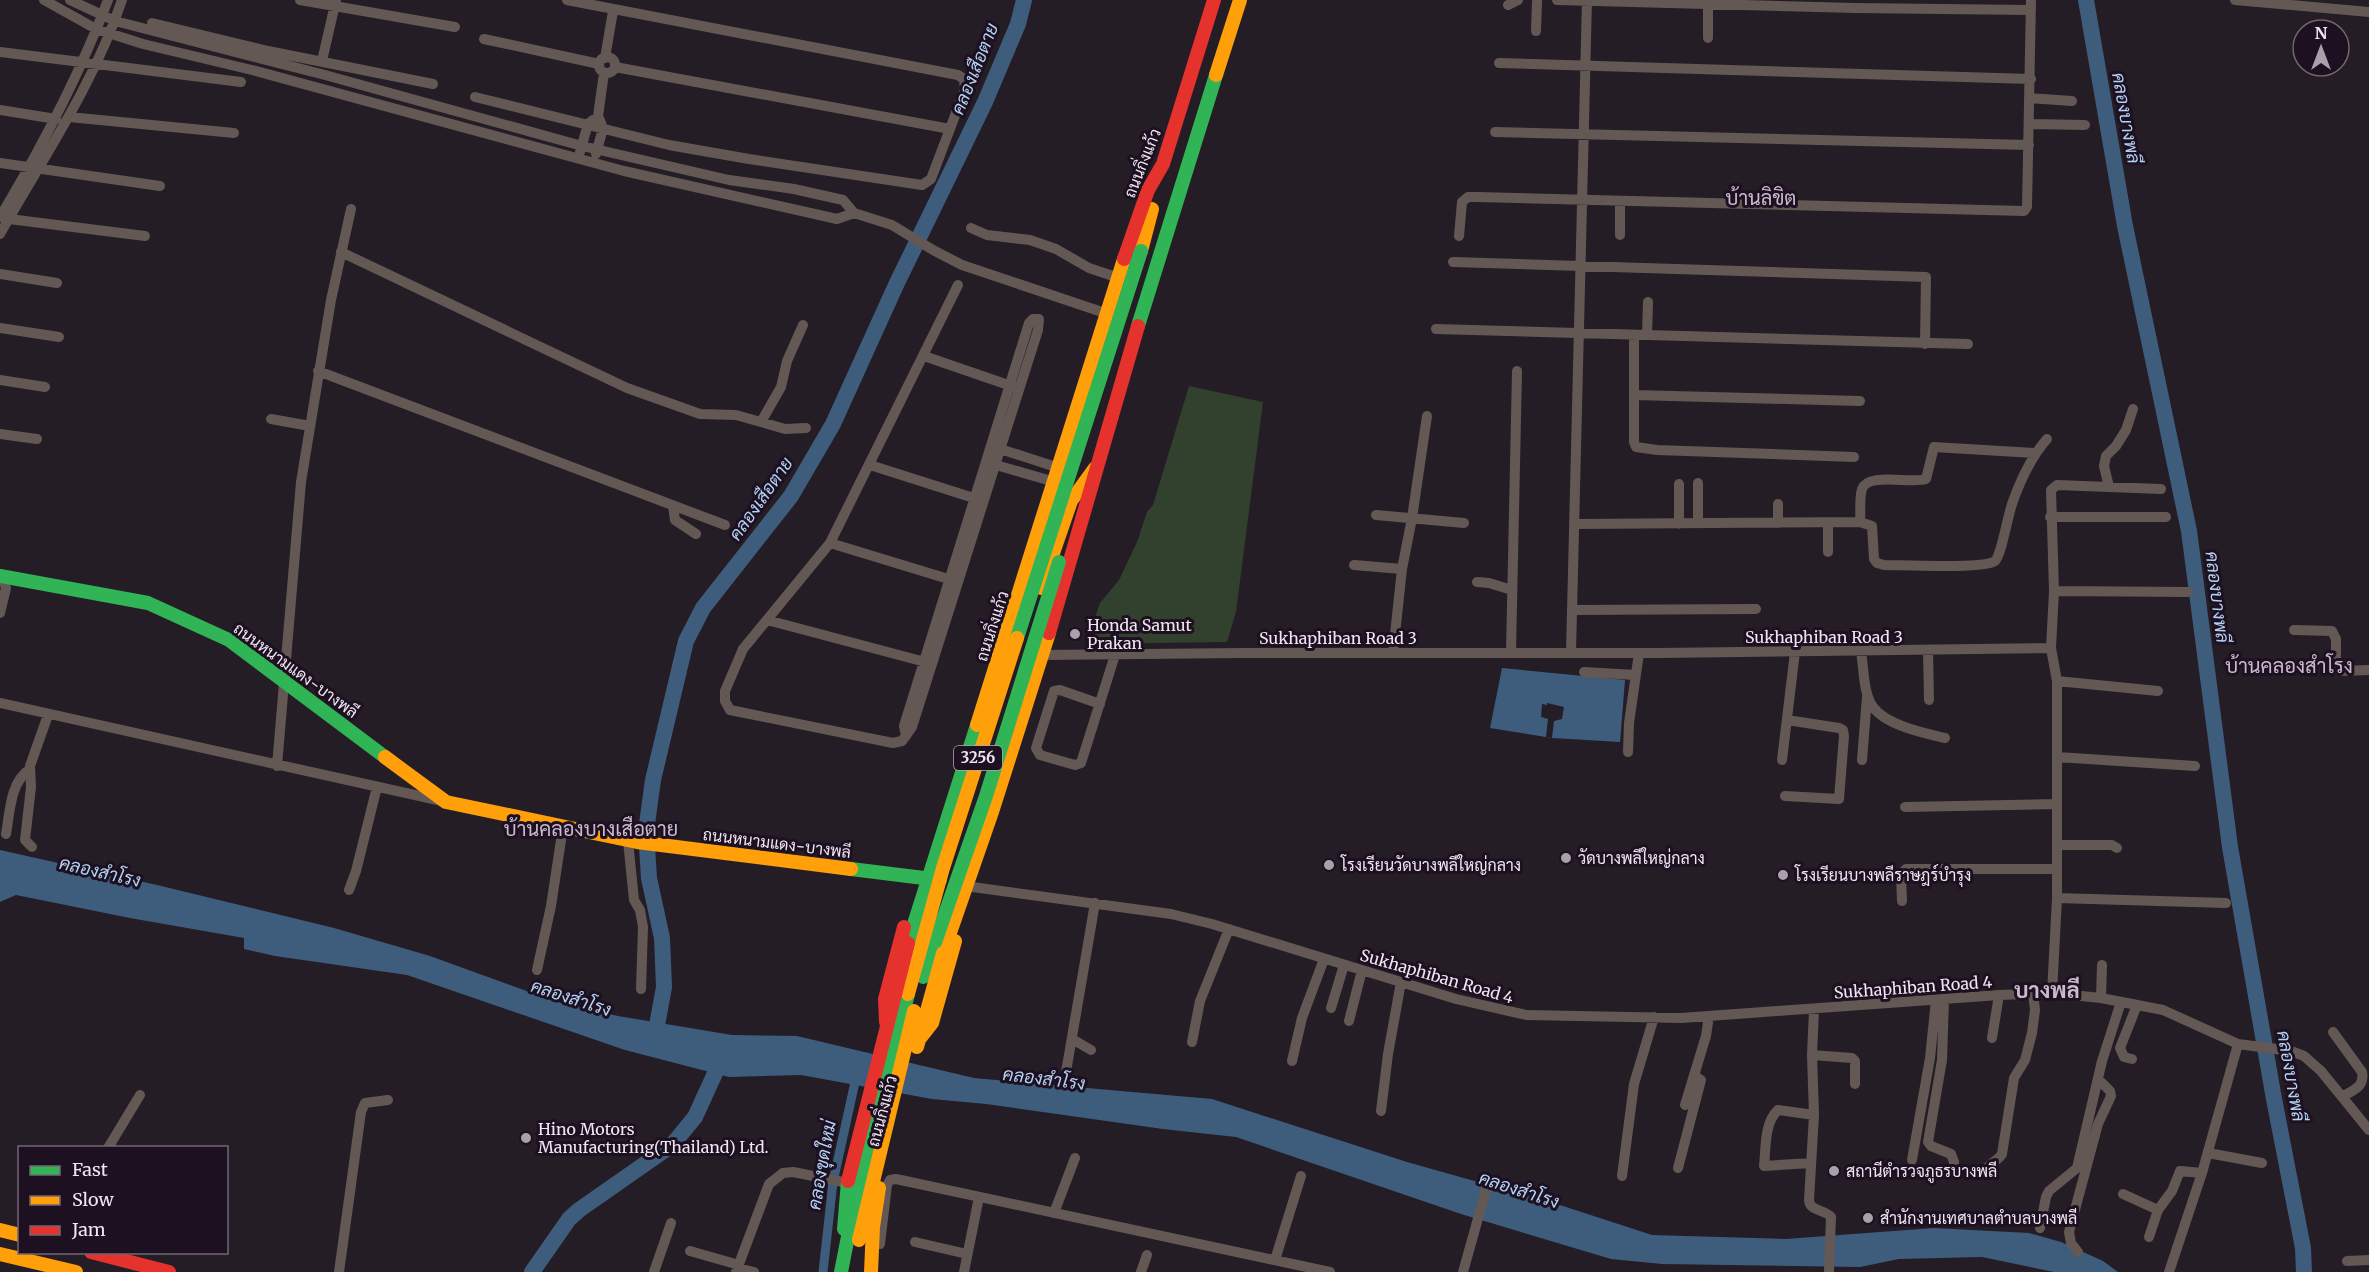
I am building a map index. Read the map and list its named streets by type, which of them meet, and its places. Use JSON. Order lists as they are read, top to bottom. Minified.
{"streets":{"main road":["ถนนกิ่งแก้ว","ถนนหนามแดง-บางพลี","3256"],"street":["Sukhaphiban Road 3","Sukhaphiban Road 4"]},"crossings":[["ถนนกิ่งแก้ว","Sukhaphiban Road 3"],["ถนนกิ่งแก้ว","ถนนหนามแดง-บางพลี"],["ถนนกิ่งแก้ว","3256"],["ถนนกิ่งแก้ว","Sukhaphiban Road 4"],["ถนนหนามแดง-บางพลี","3256"]],"districts":["บ้านลิขิต","บ้านคลองสำโรง","บ้านคลองบางเสือตาย","บางพลี"],"water":["คลองเสือตาย","คลองบางพลี","คลองสำโรง","คลองขุดใหม่"],"places":["Honda Samut Prakan","วัดบางพลีใหญ่กลาง","โรงเรียนวัดบางพลีใหญ่กลาง","โรงเรียนบางพลีราษฎร์บำรุง","Hino Motors Manufacturing(Thailand) Ltd.","สถานีตำรวจภูธรบางพลี","สำนักงานเทศบาลตำบลบางพลี"],"legend":["Fast","Slow","Jam"],"north":"top"}
